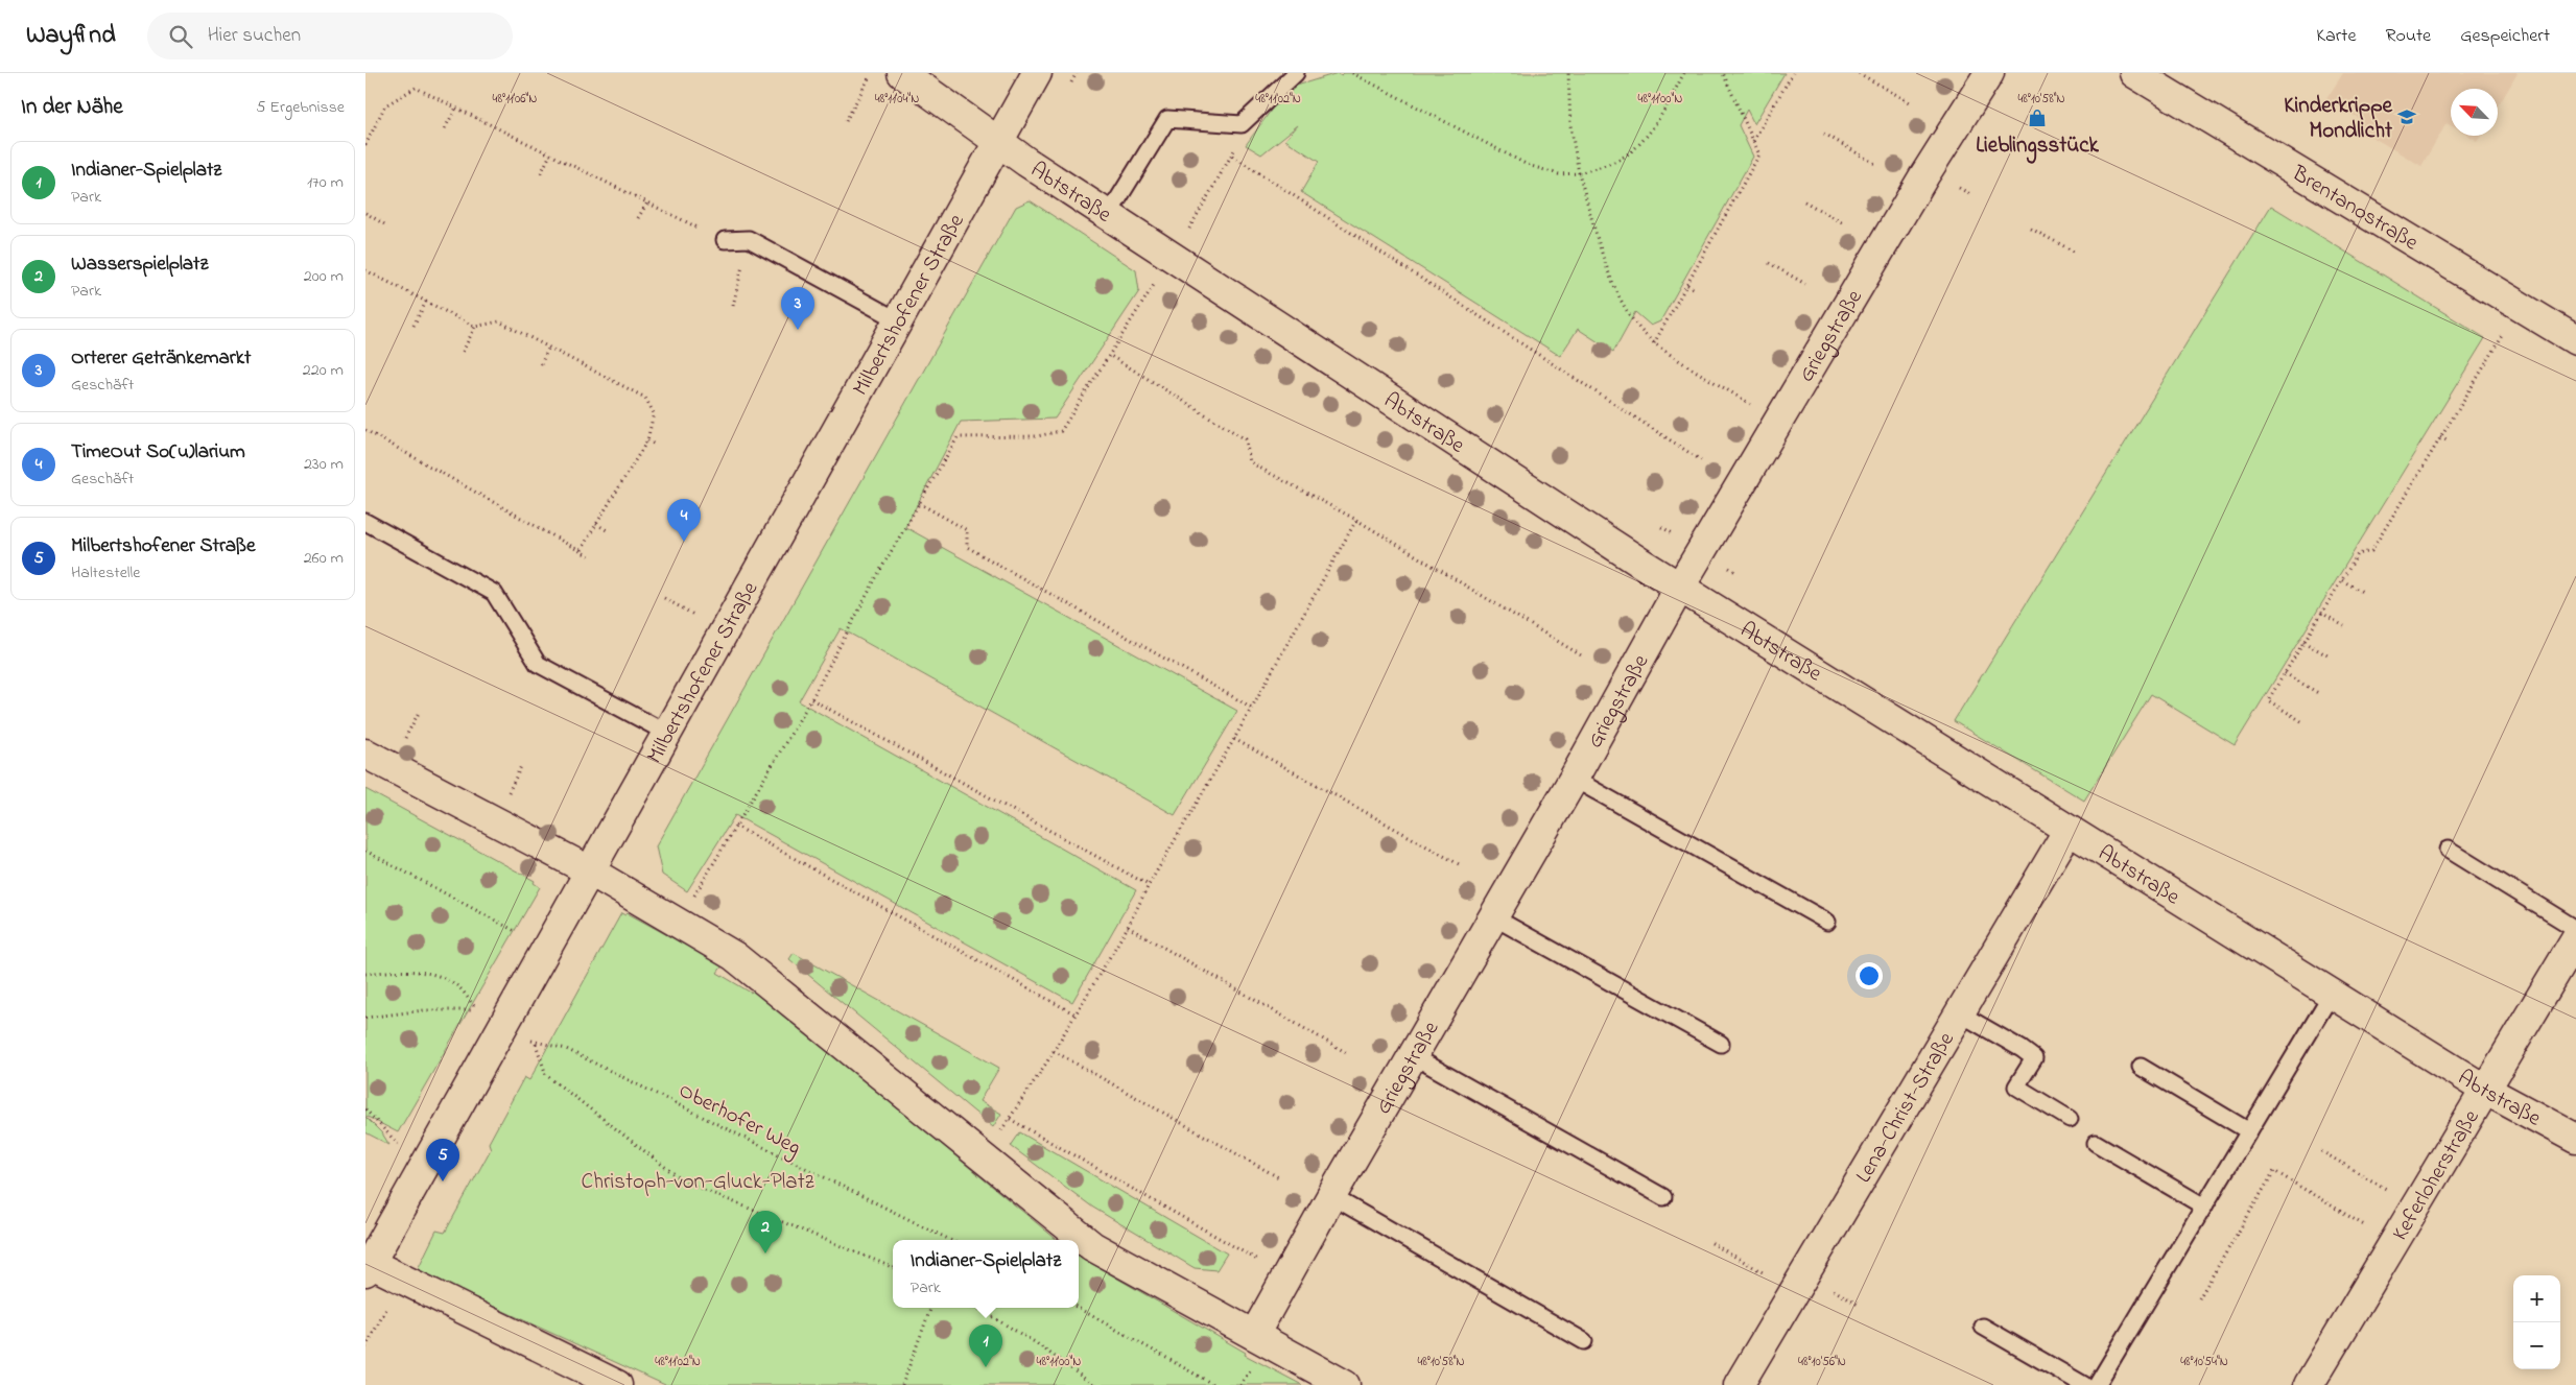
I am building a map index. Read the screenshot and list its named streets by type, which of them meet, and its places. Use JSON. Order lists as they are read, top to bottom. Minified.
{"streets":{"street":["Abtstraße","Brentanostraße","Milbertshofener Straße","Griegstraße","Lena-Christ-Straße","Keferloherstraße"],"path":["Oberhofer Weg"]},"crossings":[["Abtstraße","Milbertshofener Straße"],["Abtstraße","Griegstraße"],["Abtstraße","Lena-Christ-Straße"],["Abtstraße","Keferloherstraße"]],"parks":["Christoph-von-Gluck-Platz"],"places":{"school or university":["Kinderkrippe Mondlicht"],"shop":["Lieblingsstück"]},"north":"top left","page":{"header":"Wayfind","search":"Hier suchen","nav":["Karte","Route","Gespeichert"],"heading":["In der Nähe","5 Ergebnisse"],"list":[{"mark":"1","name":"Indianer-Spielplatz","note":"Park","value":"170 m"},{"mark":"2","name":"Wasserspielplatz","note":"Park","value":"200 m"},{"mark":"3","name":"Orterer Getränkemarkt","note":"Geschäft","value":"220 m"},{"mark":"4","name":"TimeOut So(u)larium","note":"Geschäft","value":"230 m"},{"mark":"5","name":"Milbertshofener Straße","note":"Haltestelle","value":"260 m"}],"pins":["3","4","5","2","1"],"popup":["Indianer-Spielplatz","Park"],"map_buttons":["+","−"]},"coordinates":["48°11'06\"N","48°11'04\"N","48°11'02\"N","48°11'00\"N","48°10'58\"N","48°10'56\"N","48°10'54\"N"]}
